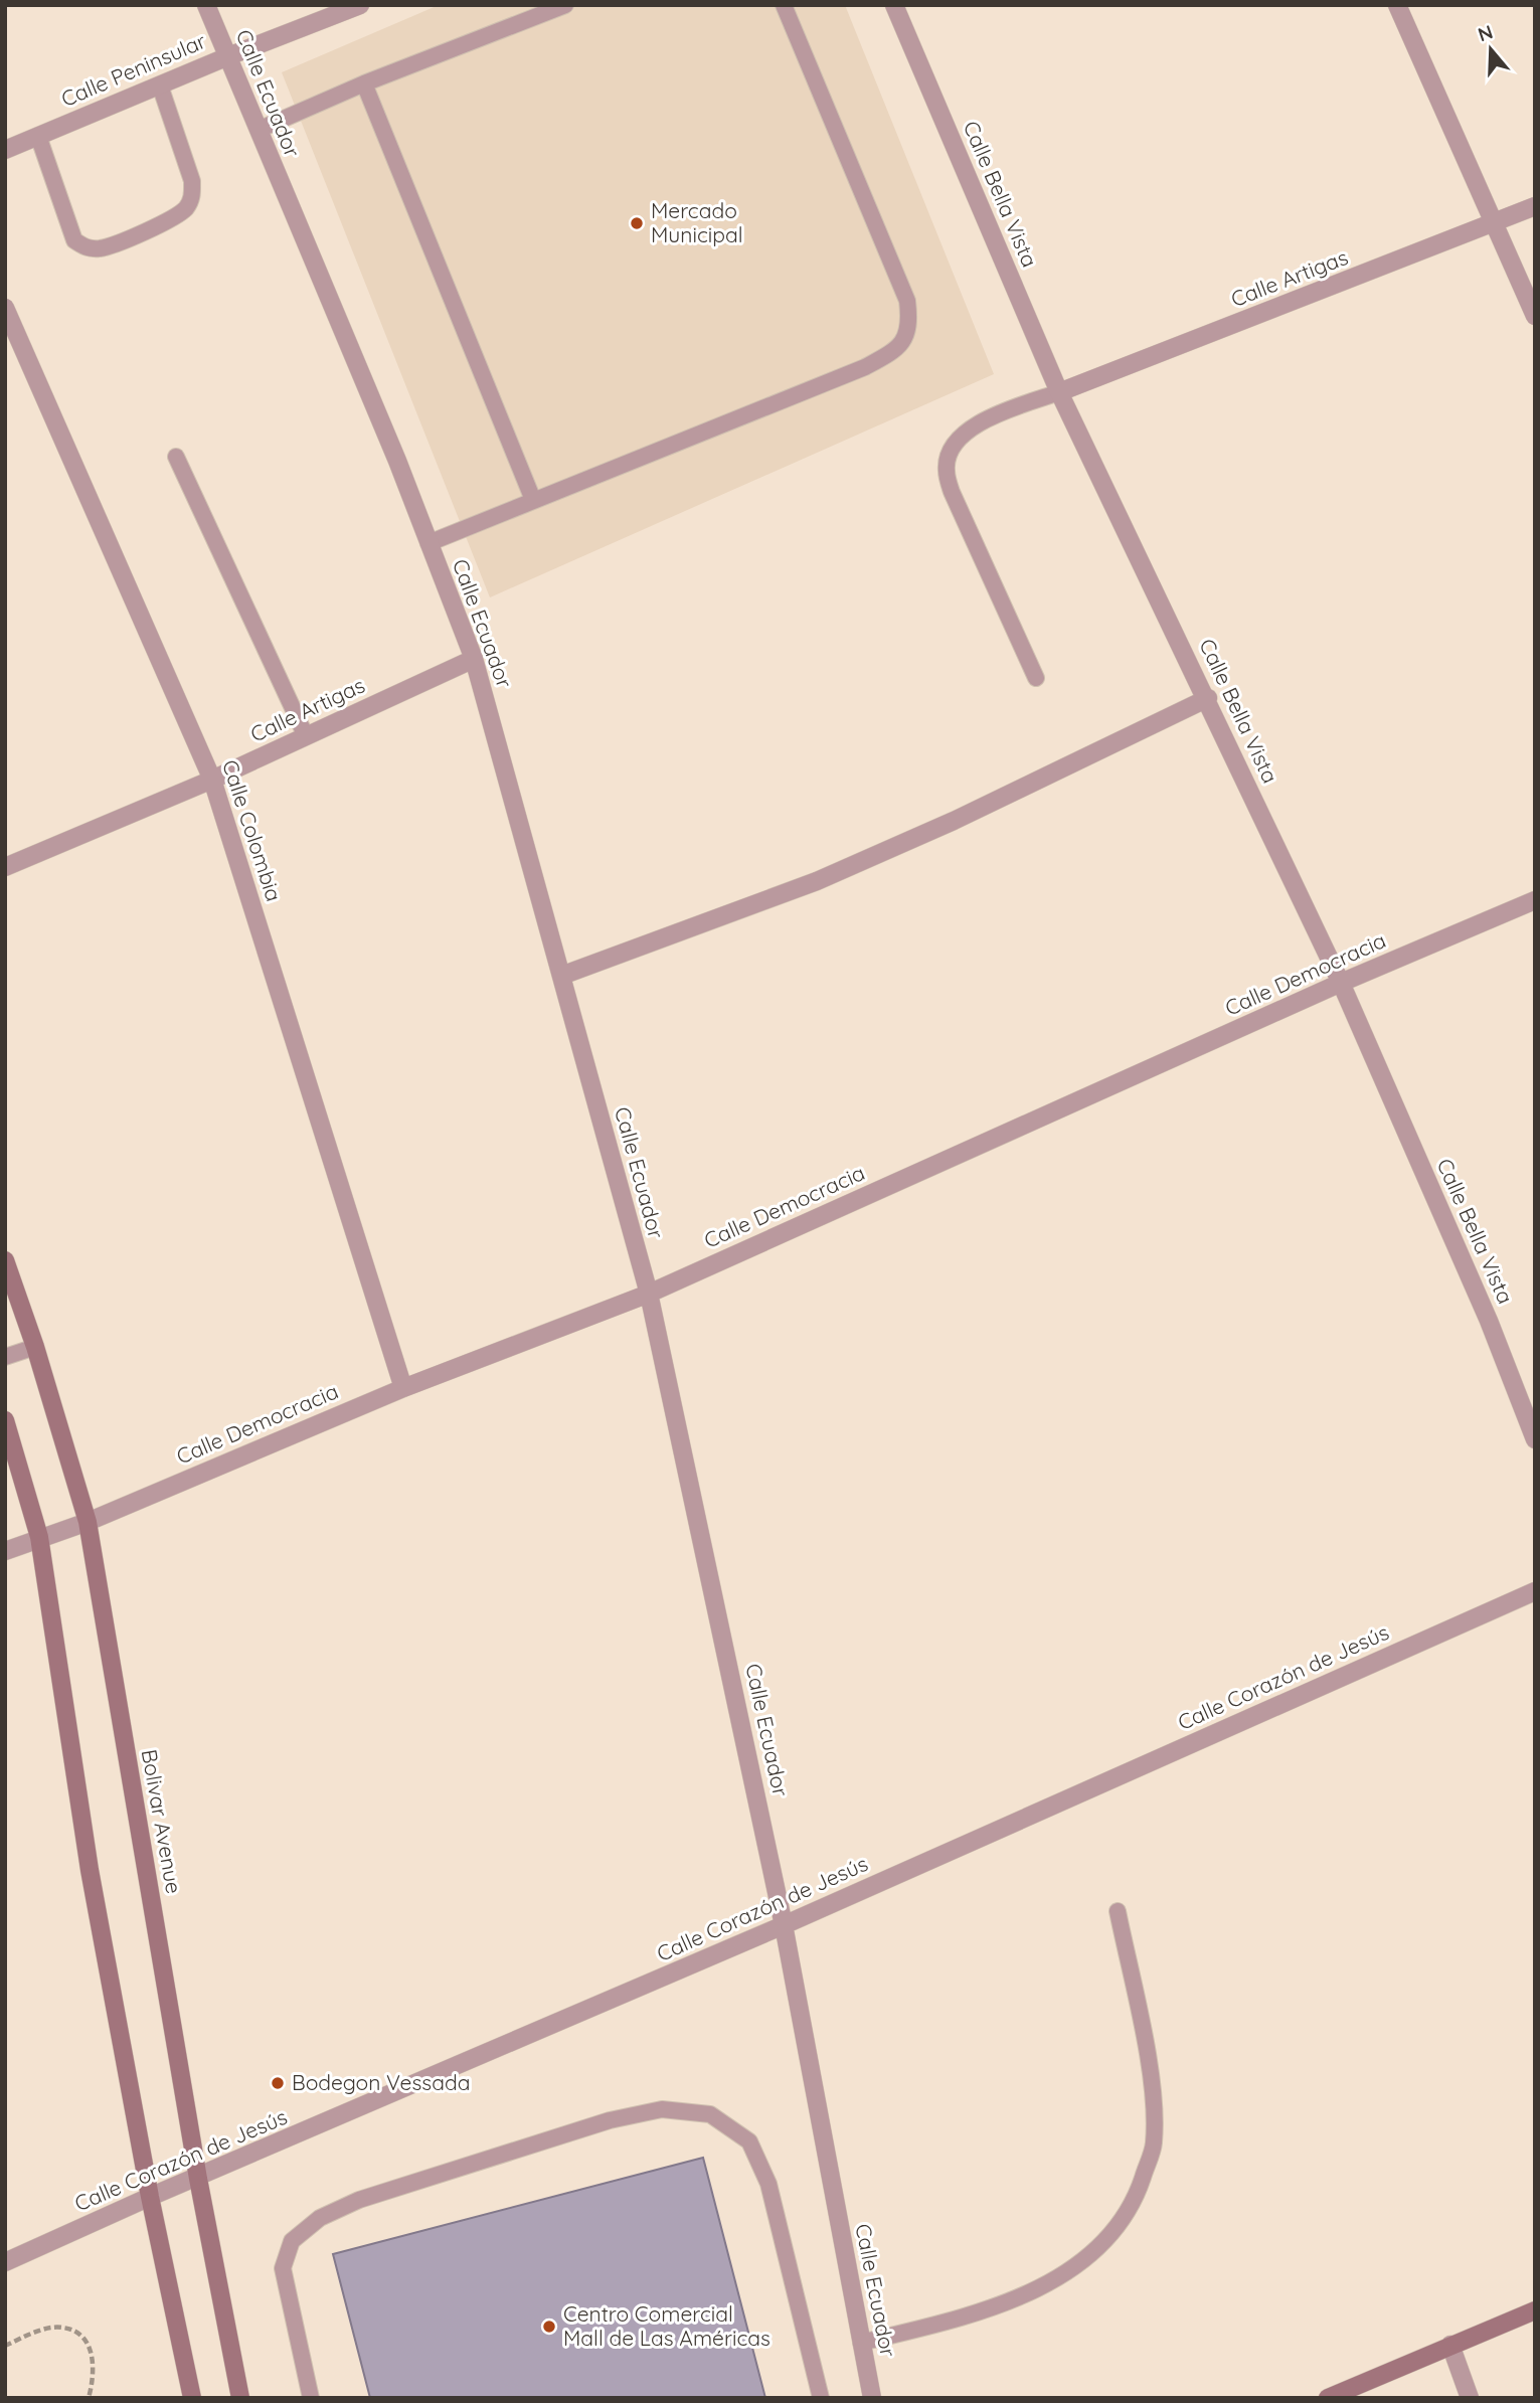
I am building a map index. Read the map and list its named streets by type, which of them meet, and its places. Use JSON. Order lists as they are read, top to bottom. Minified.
{"streets":{"street":["Calle Peninsular","Calle Ecuador","Calle Bella Vista","Calle Artigas","Calle Colombia","Calle Democracia","Calle Corazón de Jesús","Bolivar Avenue"]},"crossings":[["Calle Peninsular","Calle Ecuador"],["Calle Ecuador","Calle Artigas"],["Calle Ecuador","Calle Democracia"],["Calle Ecuador","Calle Corazón de Jesús"],["Calle Bella Vista","Calle Artigas"],["Calle Bella Vista","Calle Democracia"],["Calle Artigas","Calle Colombia"],["Calle Colombia","Calle Democracia"],["Calle Democracia","Bolivar Avenue"],["Calle Corazón de Jesús","Bolivar Avenue"]],"places":["Mercado Municipal","Bodegon Vessada","Centro Comercial Mall de Las Américas"],"north":"top"}
